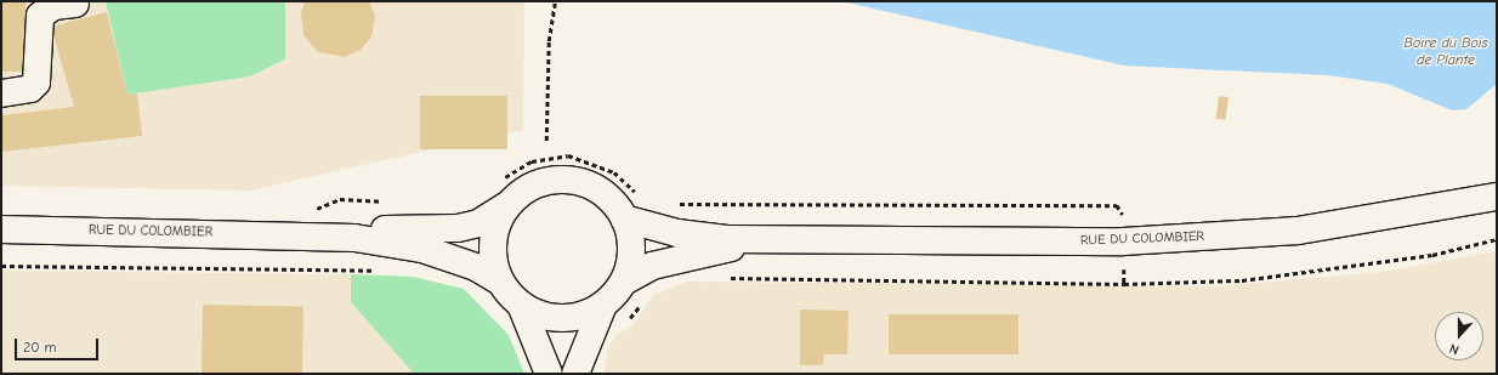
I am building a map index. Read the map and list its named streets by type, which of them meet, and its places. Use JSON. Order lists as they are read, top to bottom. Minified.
{"streets":{"main road":["RUE DU COLOMBIER"]},"water":["Boire du Bois de Plante"],"scale_bar":"20 m","north":"bottom"}
